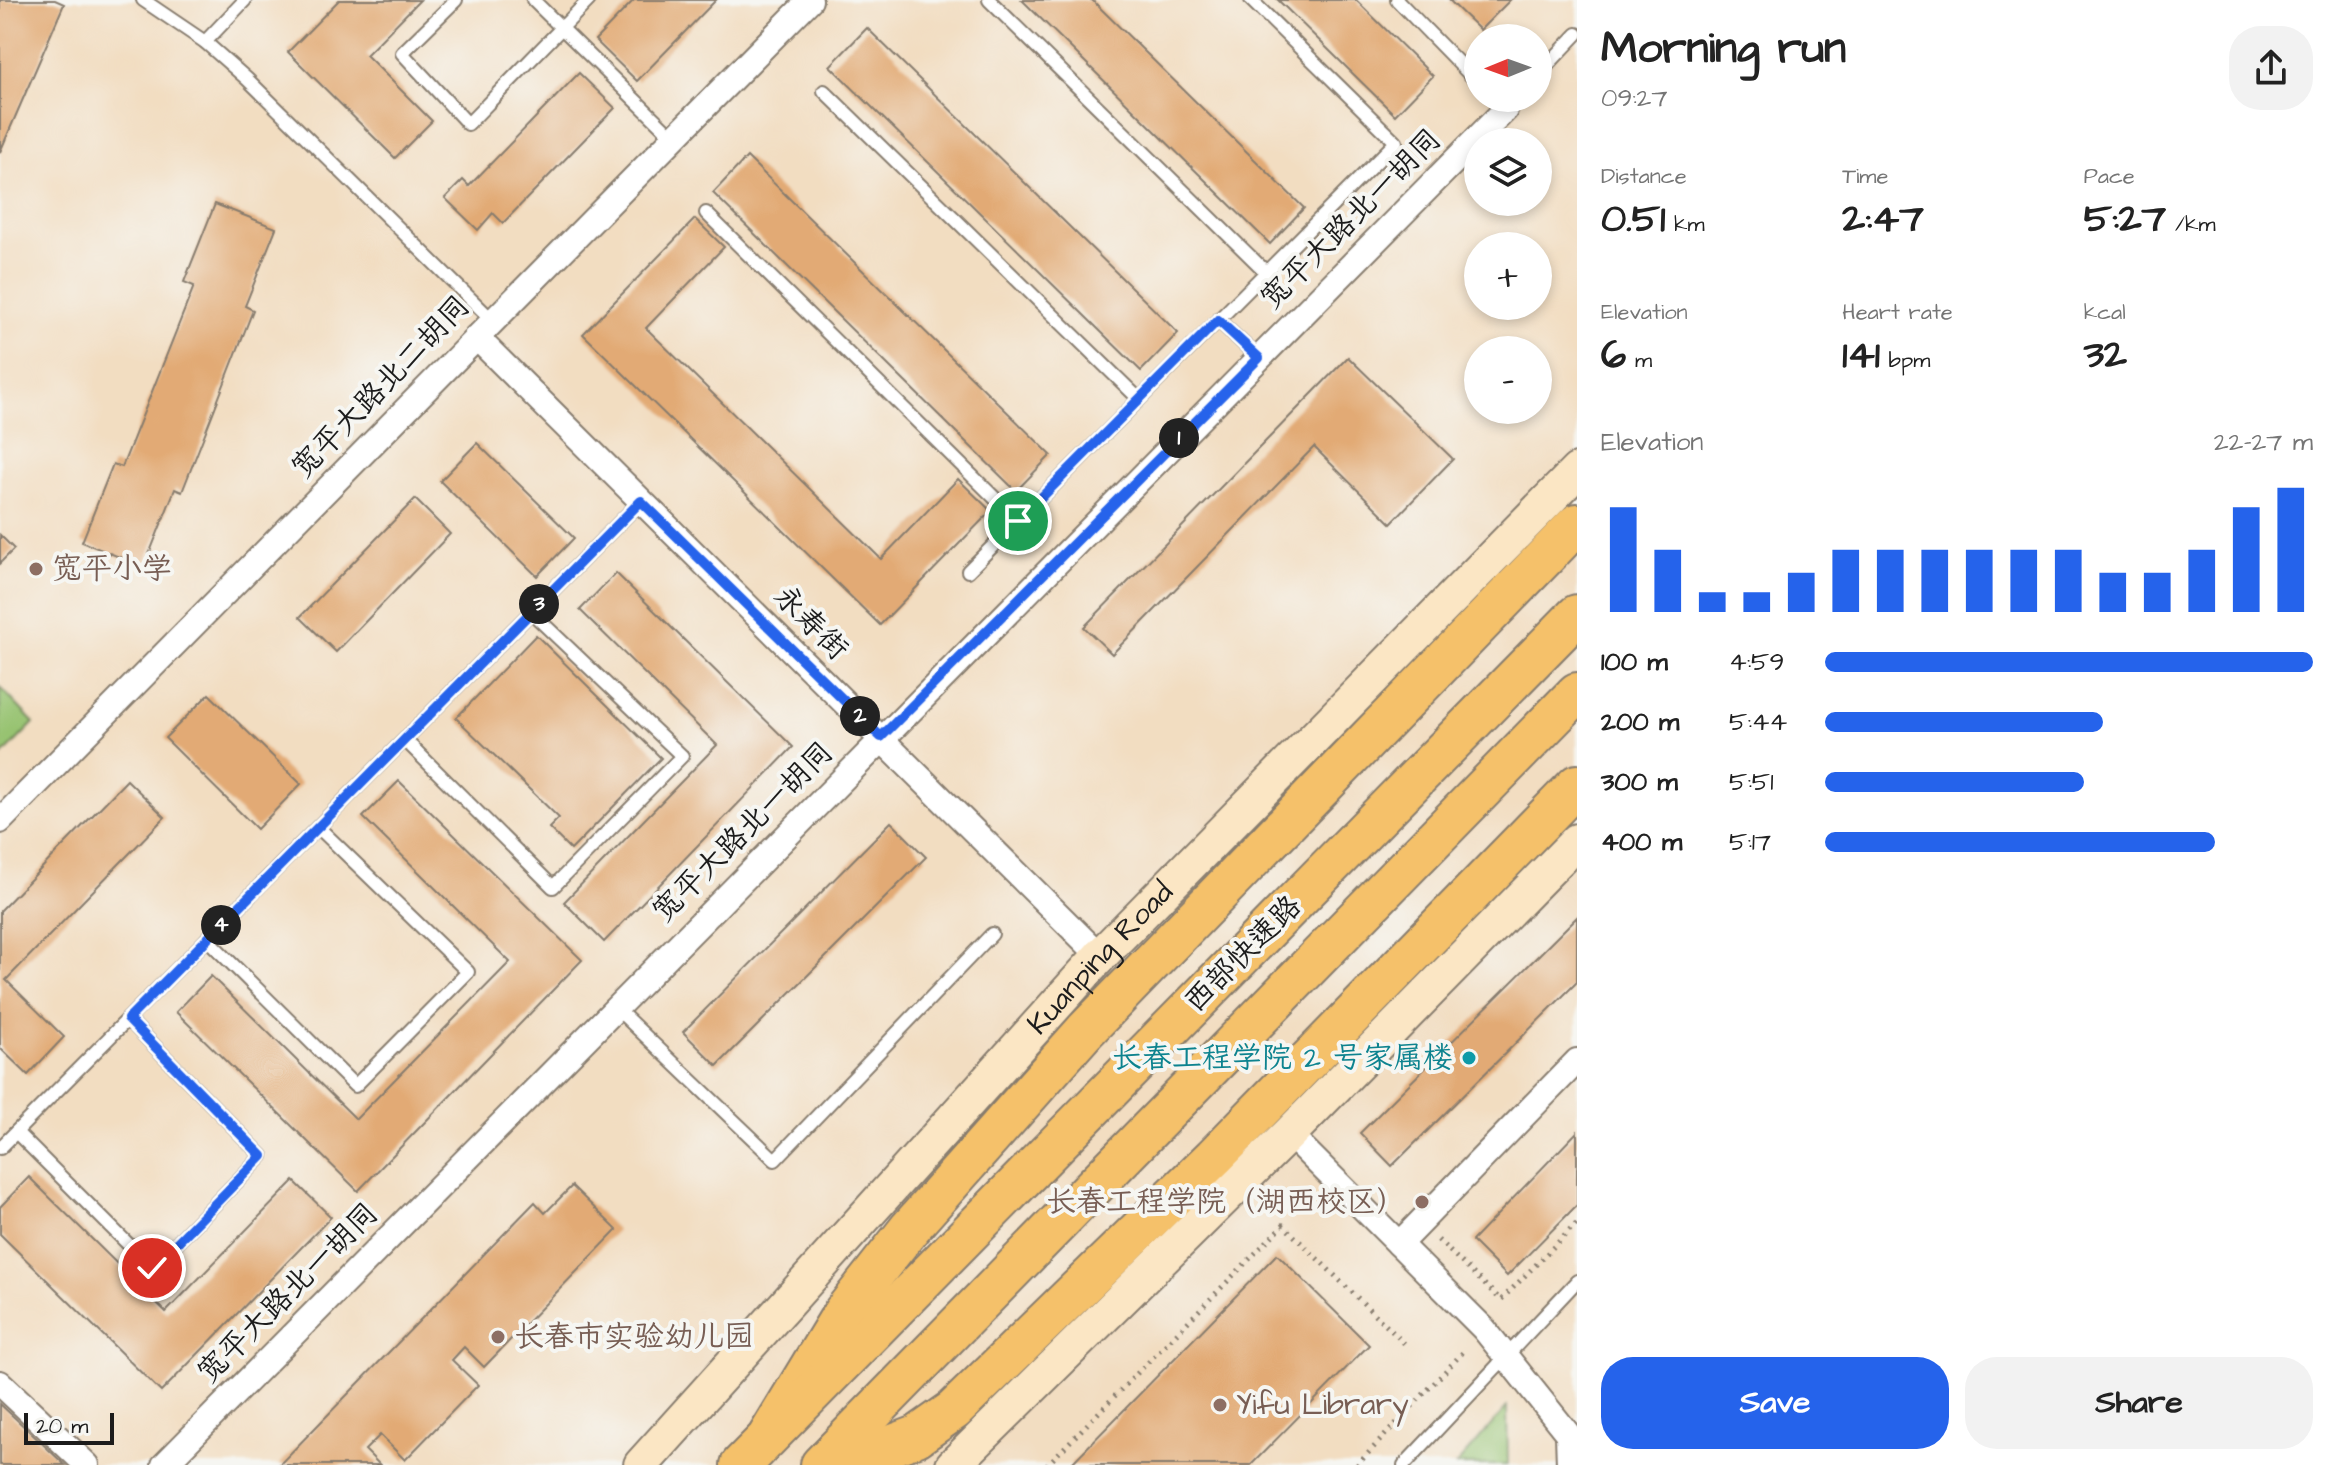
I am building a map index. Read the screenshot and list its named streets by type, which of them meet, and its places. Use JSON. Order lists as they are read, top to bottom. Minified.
{"streets":{"highway":["西部快速路"],"main road":["Kuanping Road"],"street":["宽平大路北一胡同","宽平大路北二胡同","永寿街"]},"crossings":[["宽平大路北一胡同","永寿街"],["宽平大路北二胡同","永寿街"],["永寿街","Kuanping Road"]],"places":["宽平小学","长春工程学院 2 号家属楼","长春工程学院（湖西校区）","长春市实验幼儿园","Yifu Library"],"scale_bar":"20 m","north":"left","page":{"heading":["Morning run","09:27"],"map_buttons":["+","−"],"stats":[["Distance","0.51 km"],["Time","2:47"],["Pace","5:27 /km"],["Elevation","6 m"],["Heart rate","141 bpm"],["kcal","32"]],"chart":["Elevation","22–27 m"],"pins":["1","3","2","4"],"list":[{"name":"100 m","note":"4:59"},{"name":"200 m","note":"5:44"},{"name":"300 m","note":"5:51"},{"name":"400 m","note":"5:17"}],"buttons":["Save","Share"],"scale":"20 m"}}
